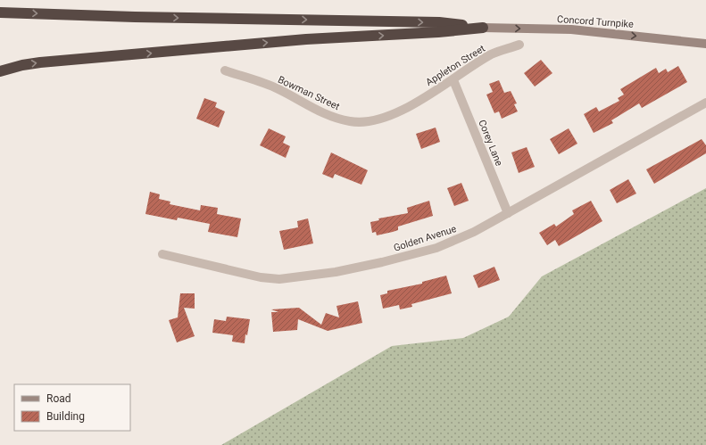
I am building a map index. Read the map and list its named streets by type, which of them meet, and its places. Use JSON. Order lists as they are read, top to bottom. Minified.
{"streets":{"main road":["Concord Turnpike"],"street":["Appleton Street","Bowman Street","Corey Lane","Golden Avenue"]},"crossings":[["Appleton Street","Bowman Street"],["Appleton Street","Corey Lane"],["Corey Lane","Golden Avenue"]],"one_way":["Concord Turnpike"],"legend":["Road","Building"]}
